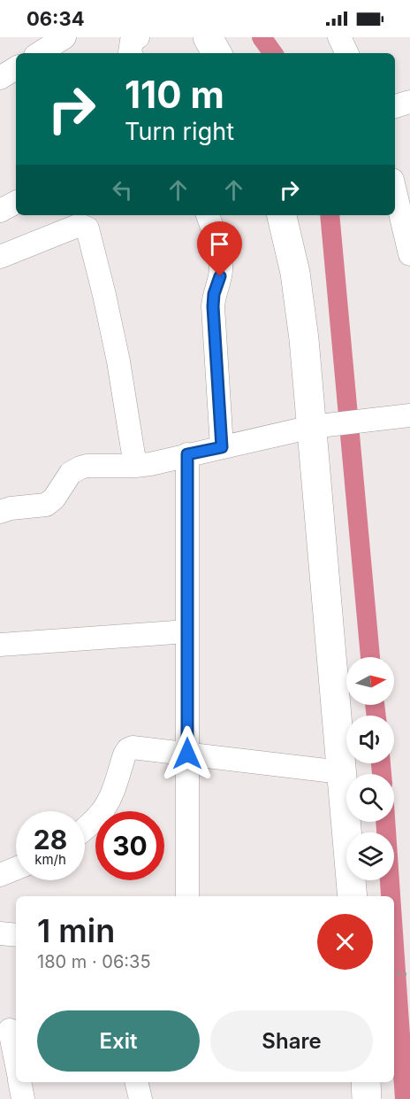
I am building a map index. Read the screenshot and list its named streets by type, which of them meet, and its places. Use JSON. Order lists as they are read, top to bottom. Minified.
{"north":"right","page":{"status":"06:34","turn":["110 m","Turn right"],"speed":"28 km/h","limit":"30","heading":["1 min","180 m · 06:35"],"buttons":["Exit","Share"]}}
